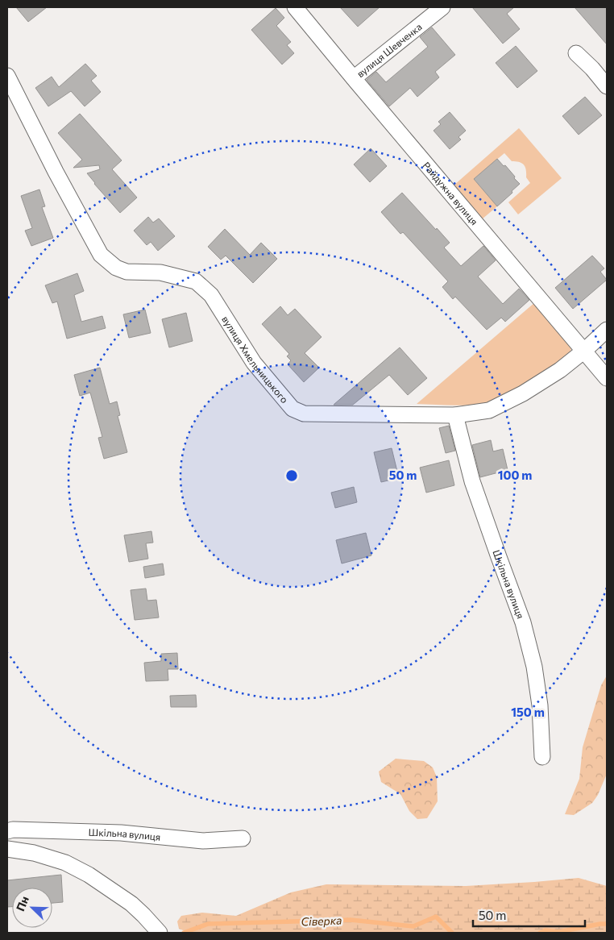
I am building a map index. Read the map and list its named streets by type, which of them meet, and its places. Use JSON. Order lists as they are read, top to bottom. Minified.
{"streets":{"street":["вулиця Шевченка","Райдужна вулиця","вулиця Хмельницького","Шкільна вулиця"]},"crossings":[["вулиця Шевченка","Райдужна вулиця"],["Райдужна вулиця","вулиця Хмельницького"],["вулиця Хмельницького","Шкільна вулиця"]],"water":["Сіверка"],"scale_bar":"50 m","north":"top left","rings":["50 m","100 m","150 m"]}
